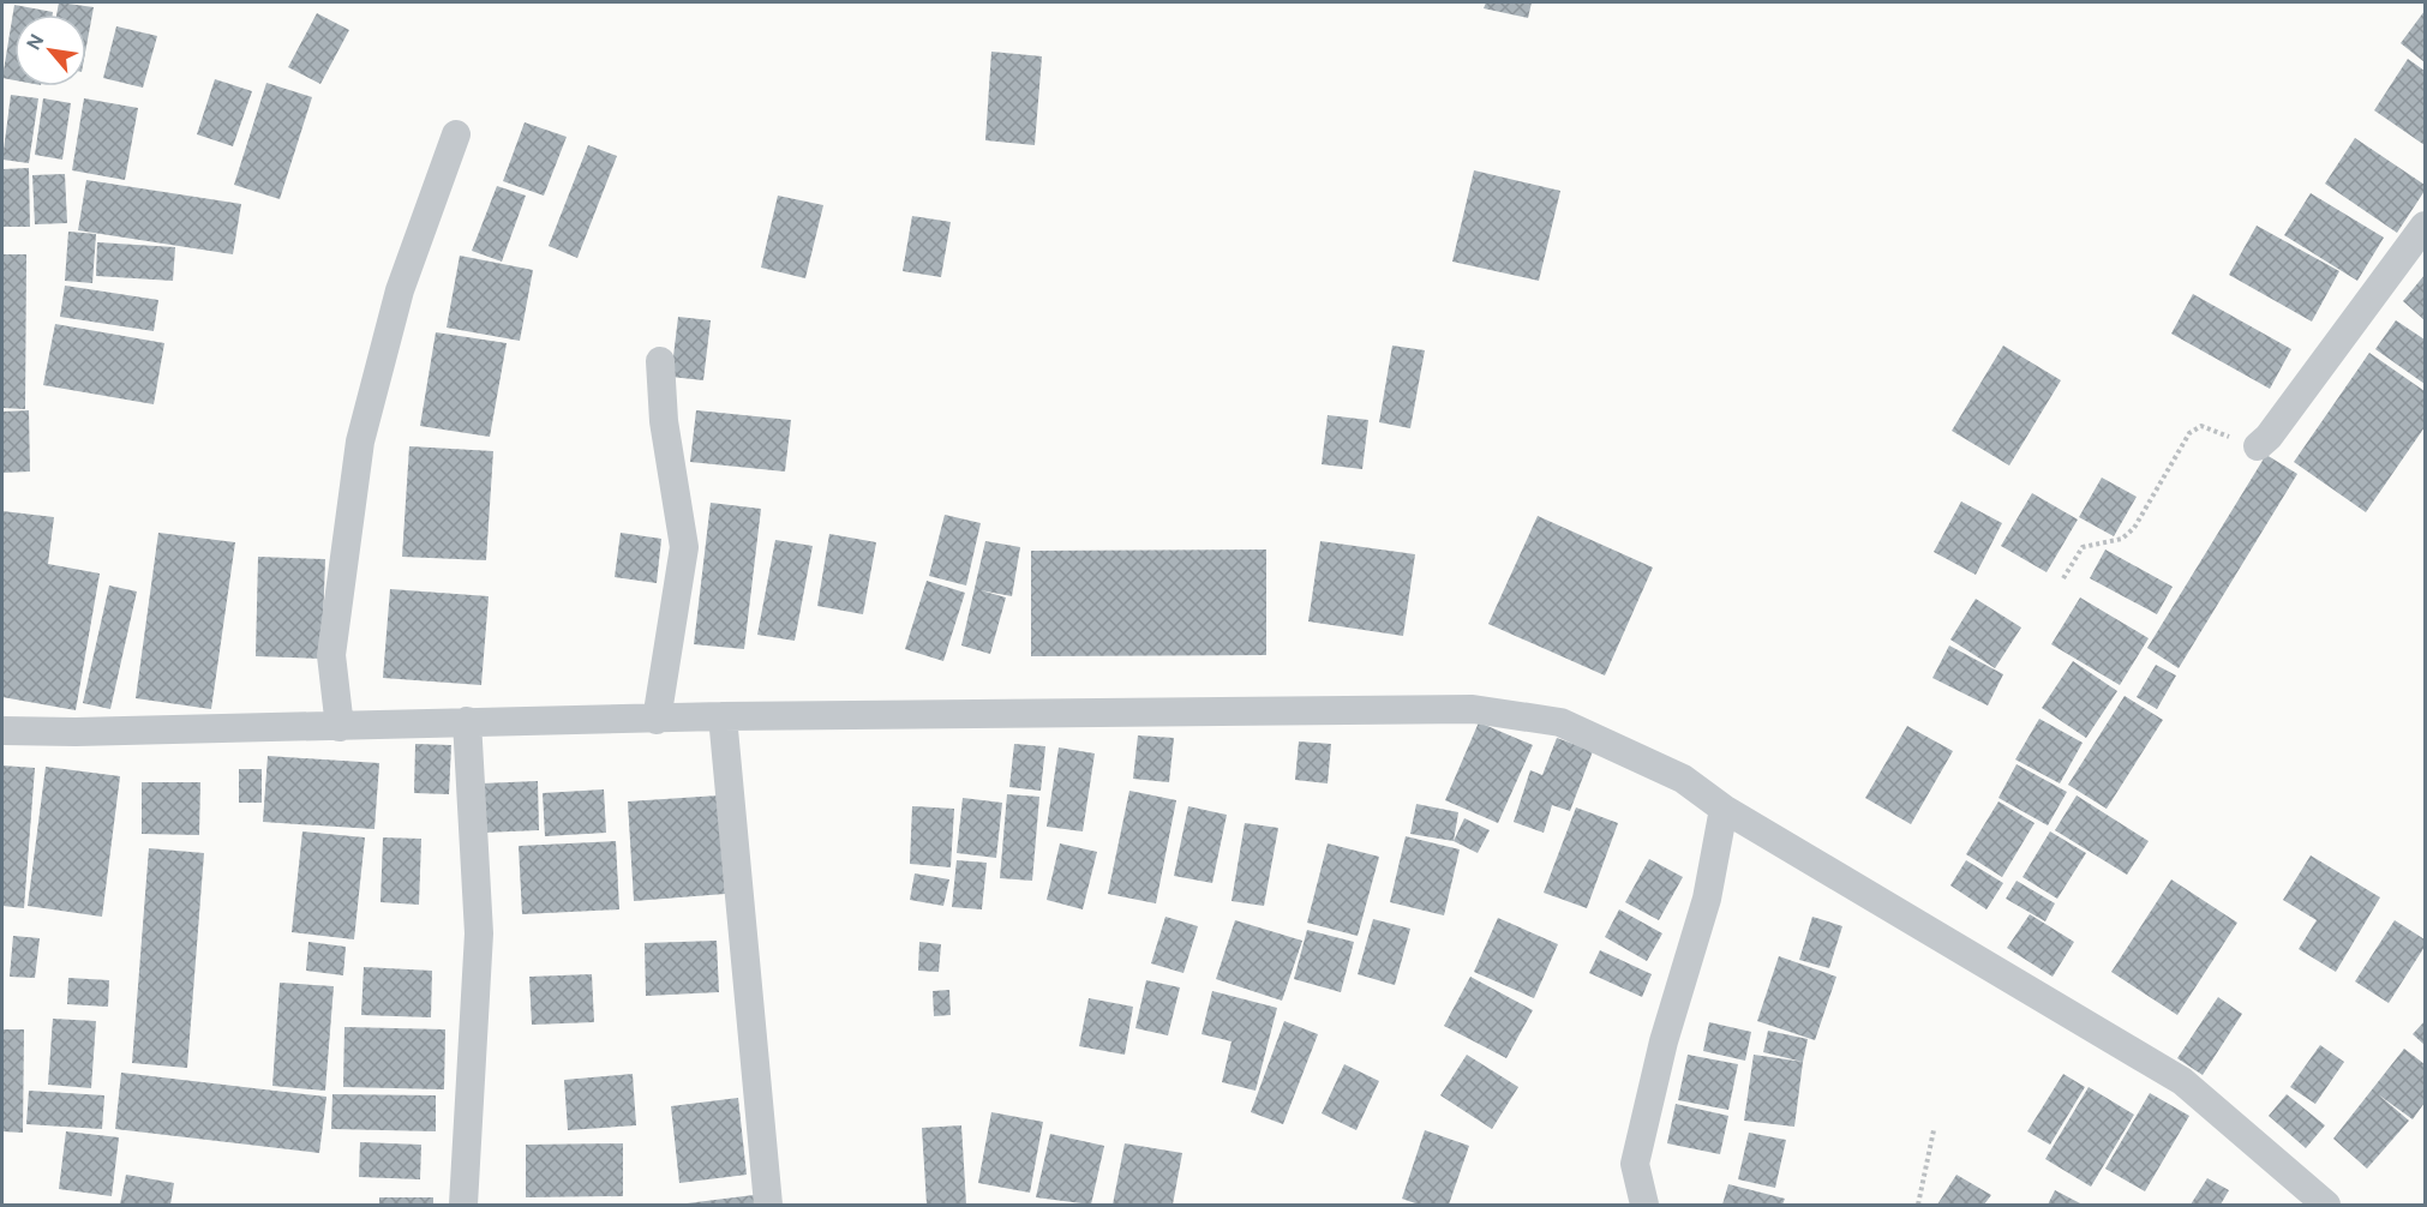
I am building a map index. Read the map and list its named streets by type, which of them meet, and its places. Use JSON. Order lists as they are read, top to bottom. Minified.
{"north":"top left"}
